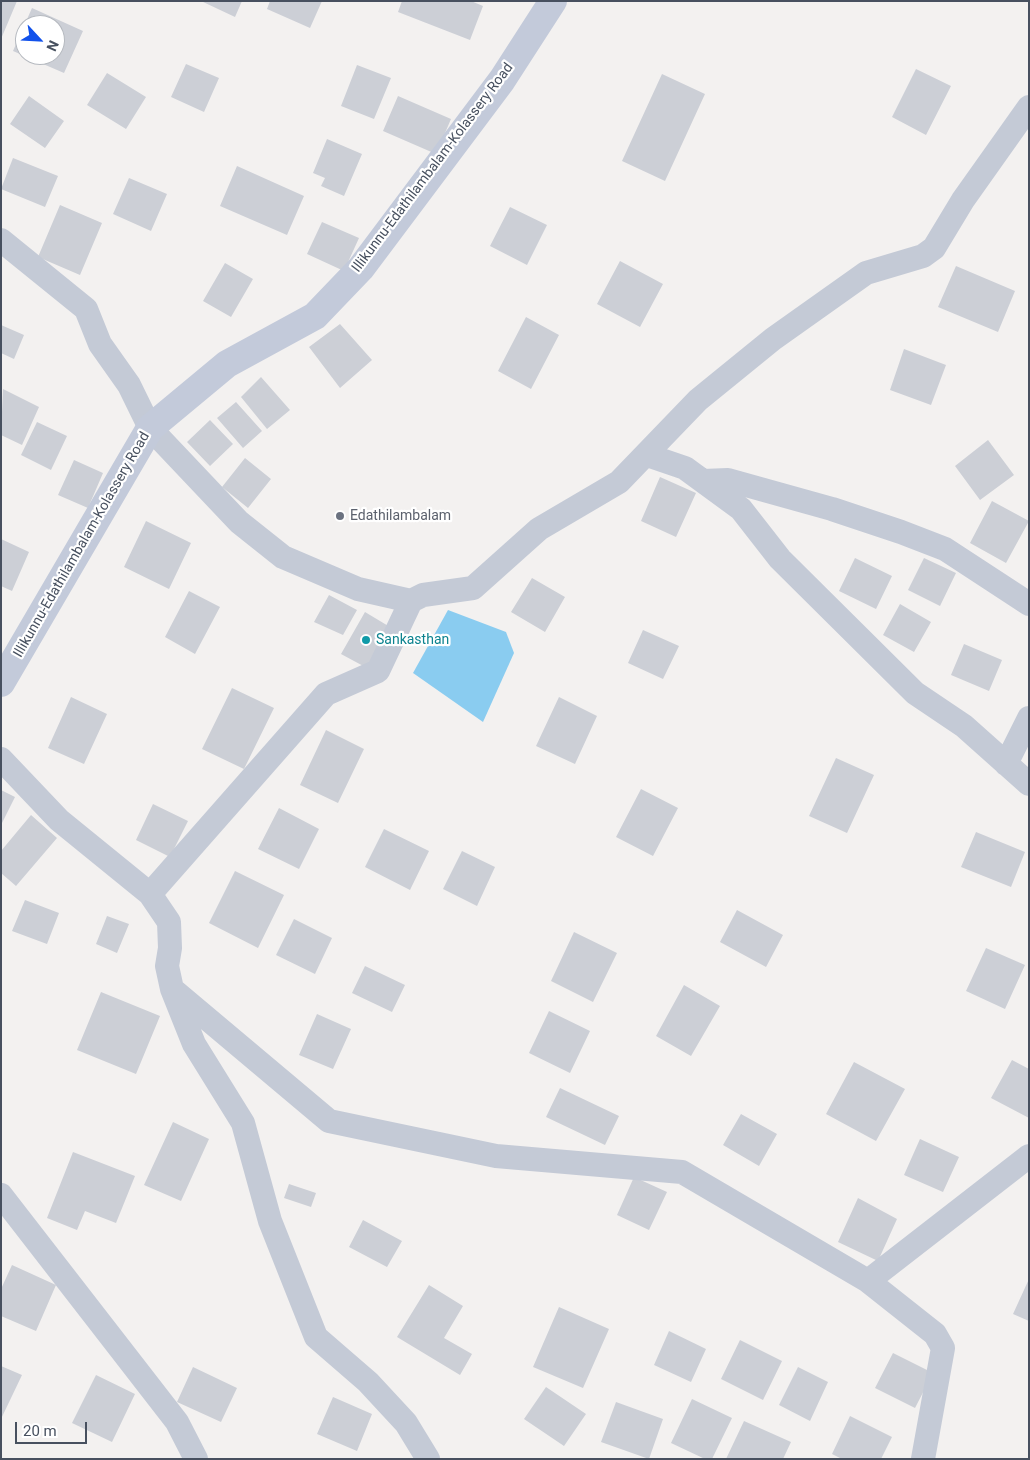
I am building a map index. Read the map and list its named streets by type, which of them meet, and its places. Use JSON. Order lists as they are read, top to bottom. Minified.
{"streets":{"main road":["Illikunnu-Edathilambalam-Kolassery Road"]},"places":["Edathilambalam","Sankasthan"],"scale_bar":"20 m","north":"bottom right"}
